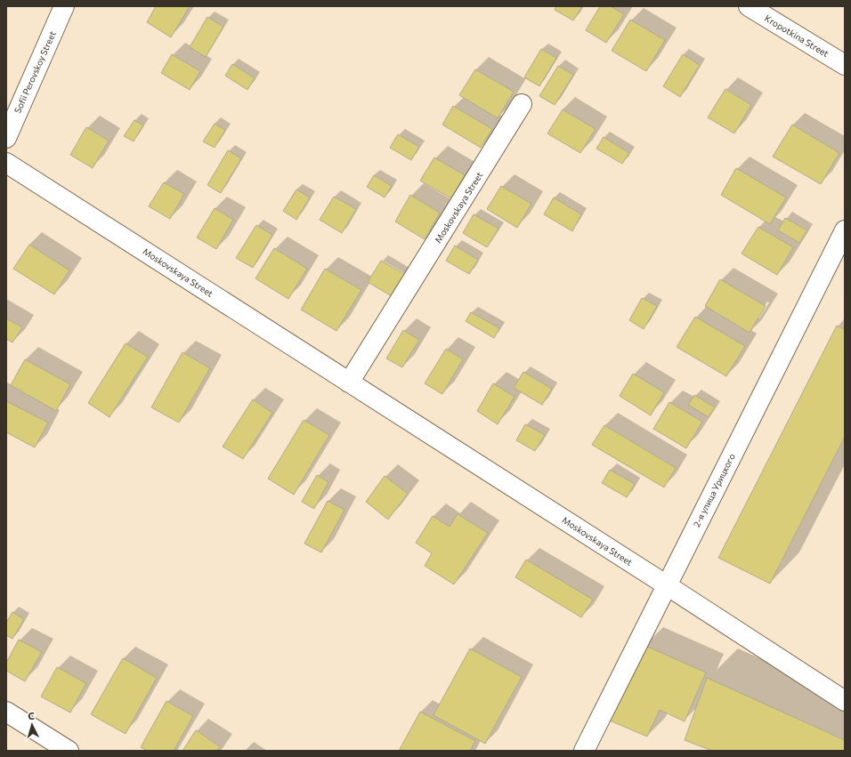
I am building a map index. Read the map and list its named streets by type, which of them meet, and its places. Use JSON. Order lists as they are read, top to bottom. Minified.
{"streets":{"street":["Kropotkina Street","Sofii Perovskoy Street","Moskovskaya Street","2-я улица Урицкого"]},"crossings":[["Moskovskaya Street","2-я улица Урицкого"]],"north":"top"}
